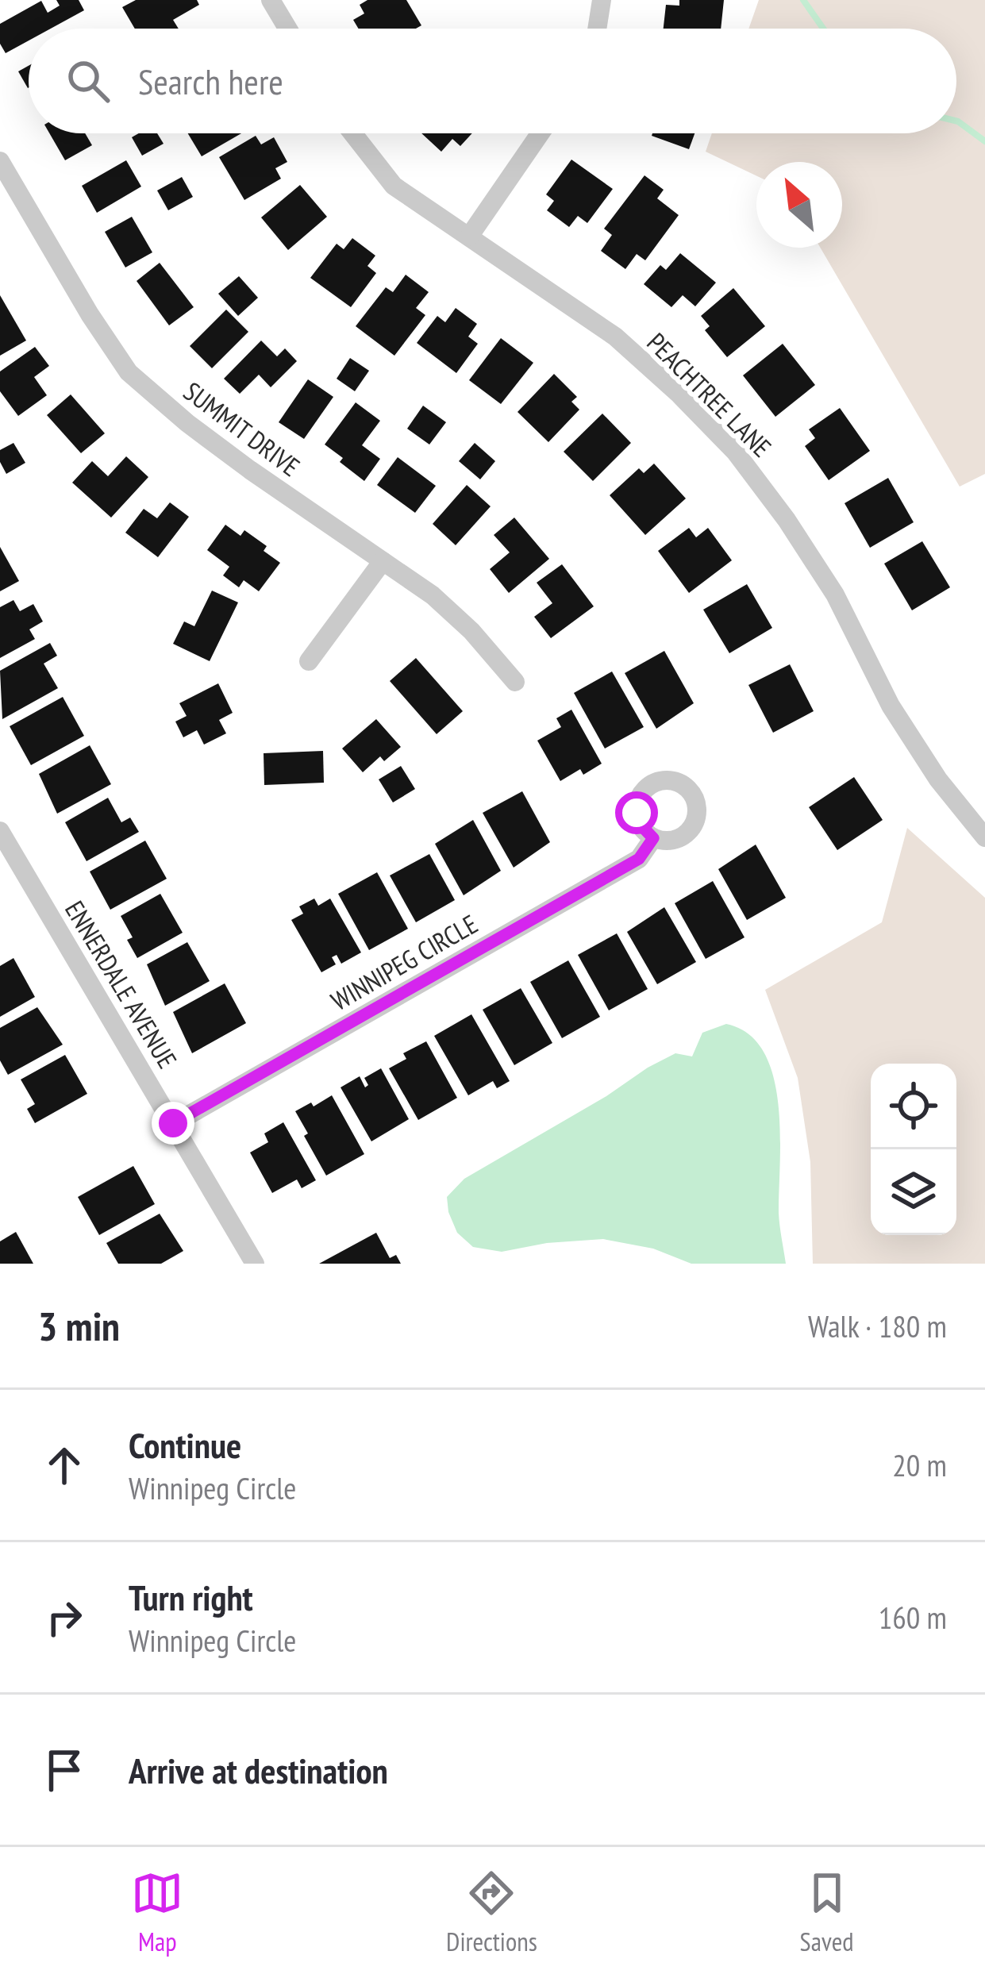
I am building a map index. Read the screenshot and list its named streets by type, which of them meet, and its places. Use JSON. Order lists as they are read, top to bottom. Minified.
{"streets":{"street":["PEACHTREE LANE","SUMMIT DRIVE","WINNIPEG CIRCLE","ENNERDALE AVENUE"]},"crossings":[["WINNIPEG CIRCLE","ENNERDALE AVENUE"]],"north":"top left","page":{"search":"Search here","heading":["3 min","Walk · 180 m"],"list":[["Continue","Winnipeg Circle","20 m"],["Turn right","Winnipeg Circle","160 m"],"Arrive at destination"],"nav":["Map","Directions","Saved"]}}
